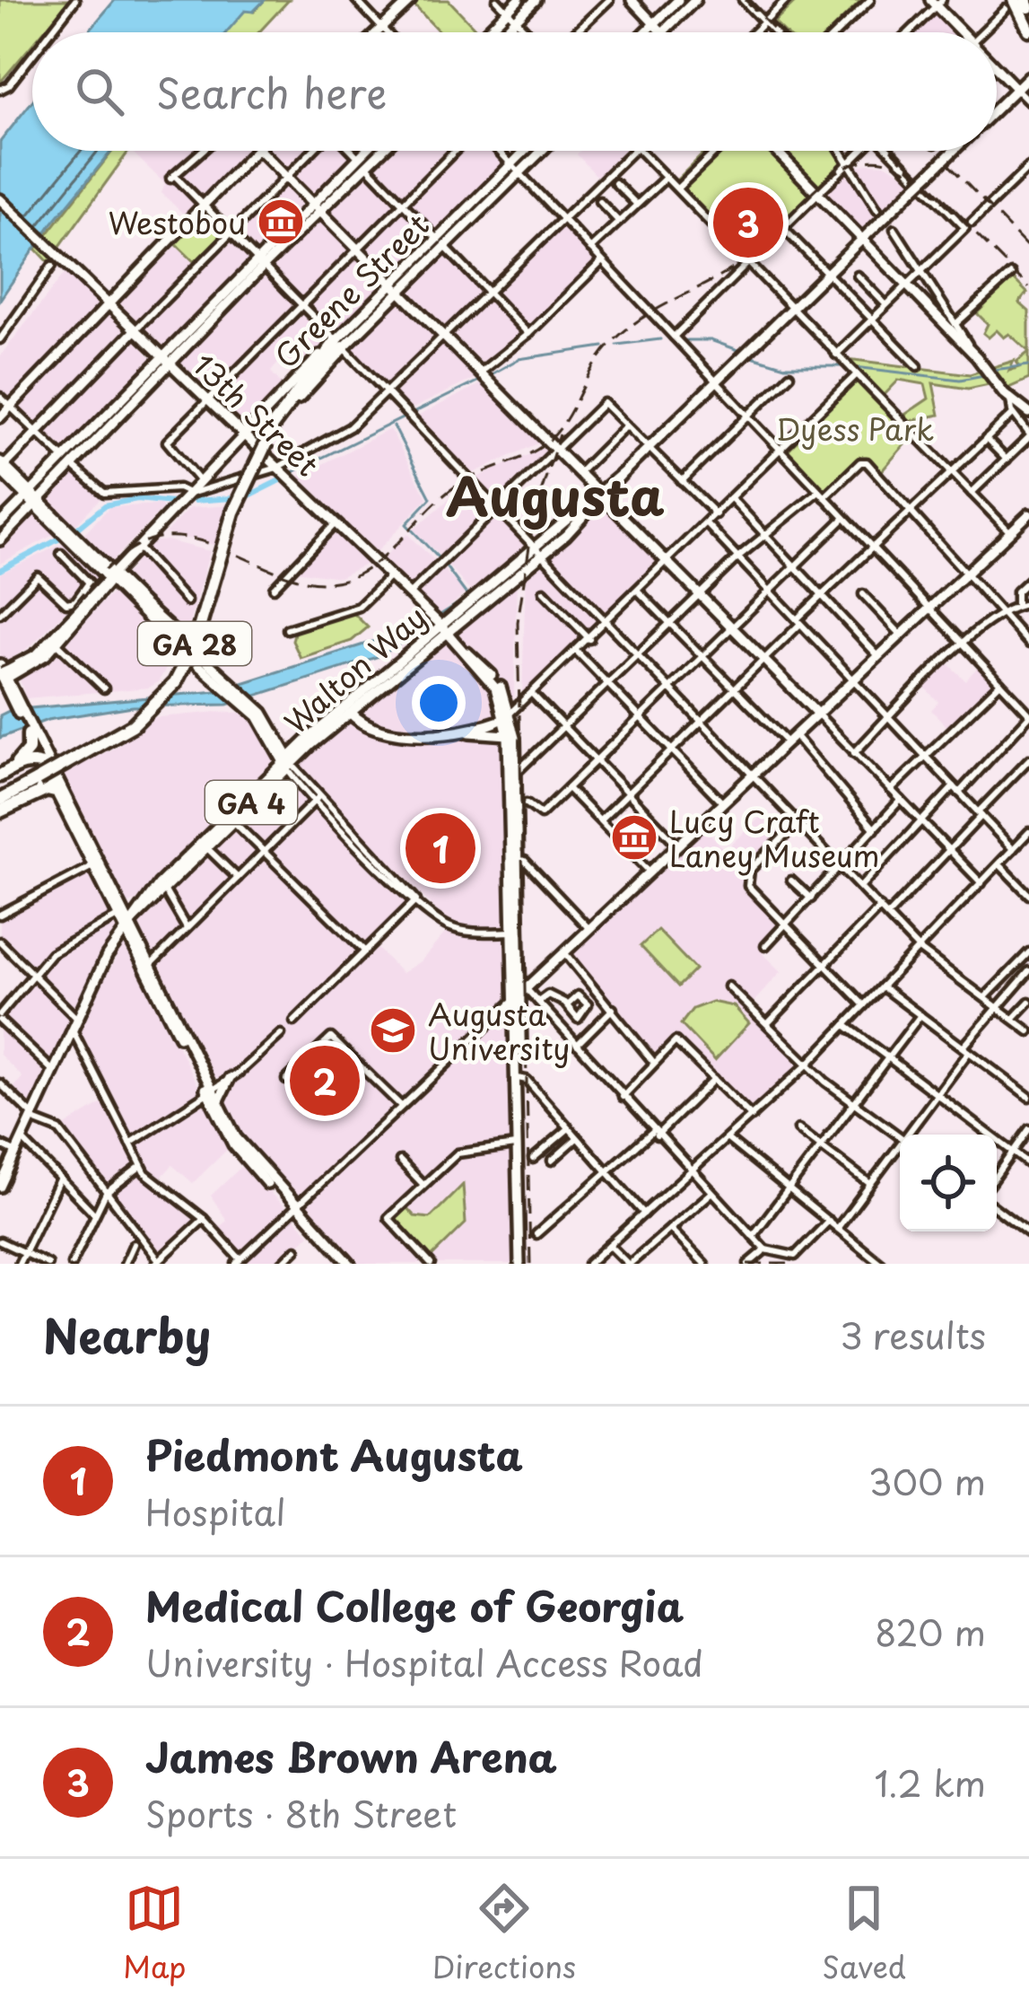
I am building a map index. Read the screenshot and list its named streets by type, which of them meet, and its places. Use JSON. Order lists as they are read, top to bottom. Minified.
{"streets":{"highway":["GA 28"],"main road":["Greene Street","13th Street","Walton Way","GA 4"]},"crossings":[["Greene Street","13th Street"],["Greene Street","GA 28"],["13th Street","Walton Way"]],"districts":["Augusta"],"parks":["Dyess Park"],"places":{"museum":["Westobou","Lucy Craft Laney Museum"],"school or university":["Augusta University"]},"page":{"search":"Search here","pins":["3","1","2"],"heading":["Nearby","3 results"],"list":[{"mark":"1","name":"Piedmont Augusta","note":"Hospital","value":"300 m"},{"mark":"2","name":"Medical College of Georgia","note":"University · Hospital Access Road","value":"820 m"},{"mark":"3","name":"James Brown Arena","note":"Sports · 8th Street","value":"1.2 km"}],"nav":["Map","Directions","Saved"]}}
